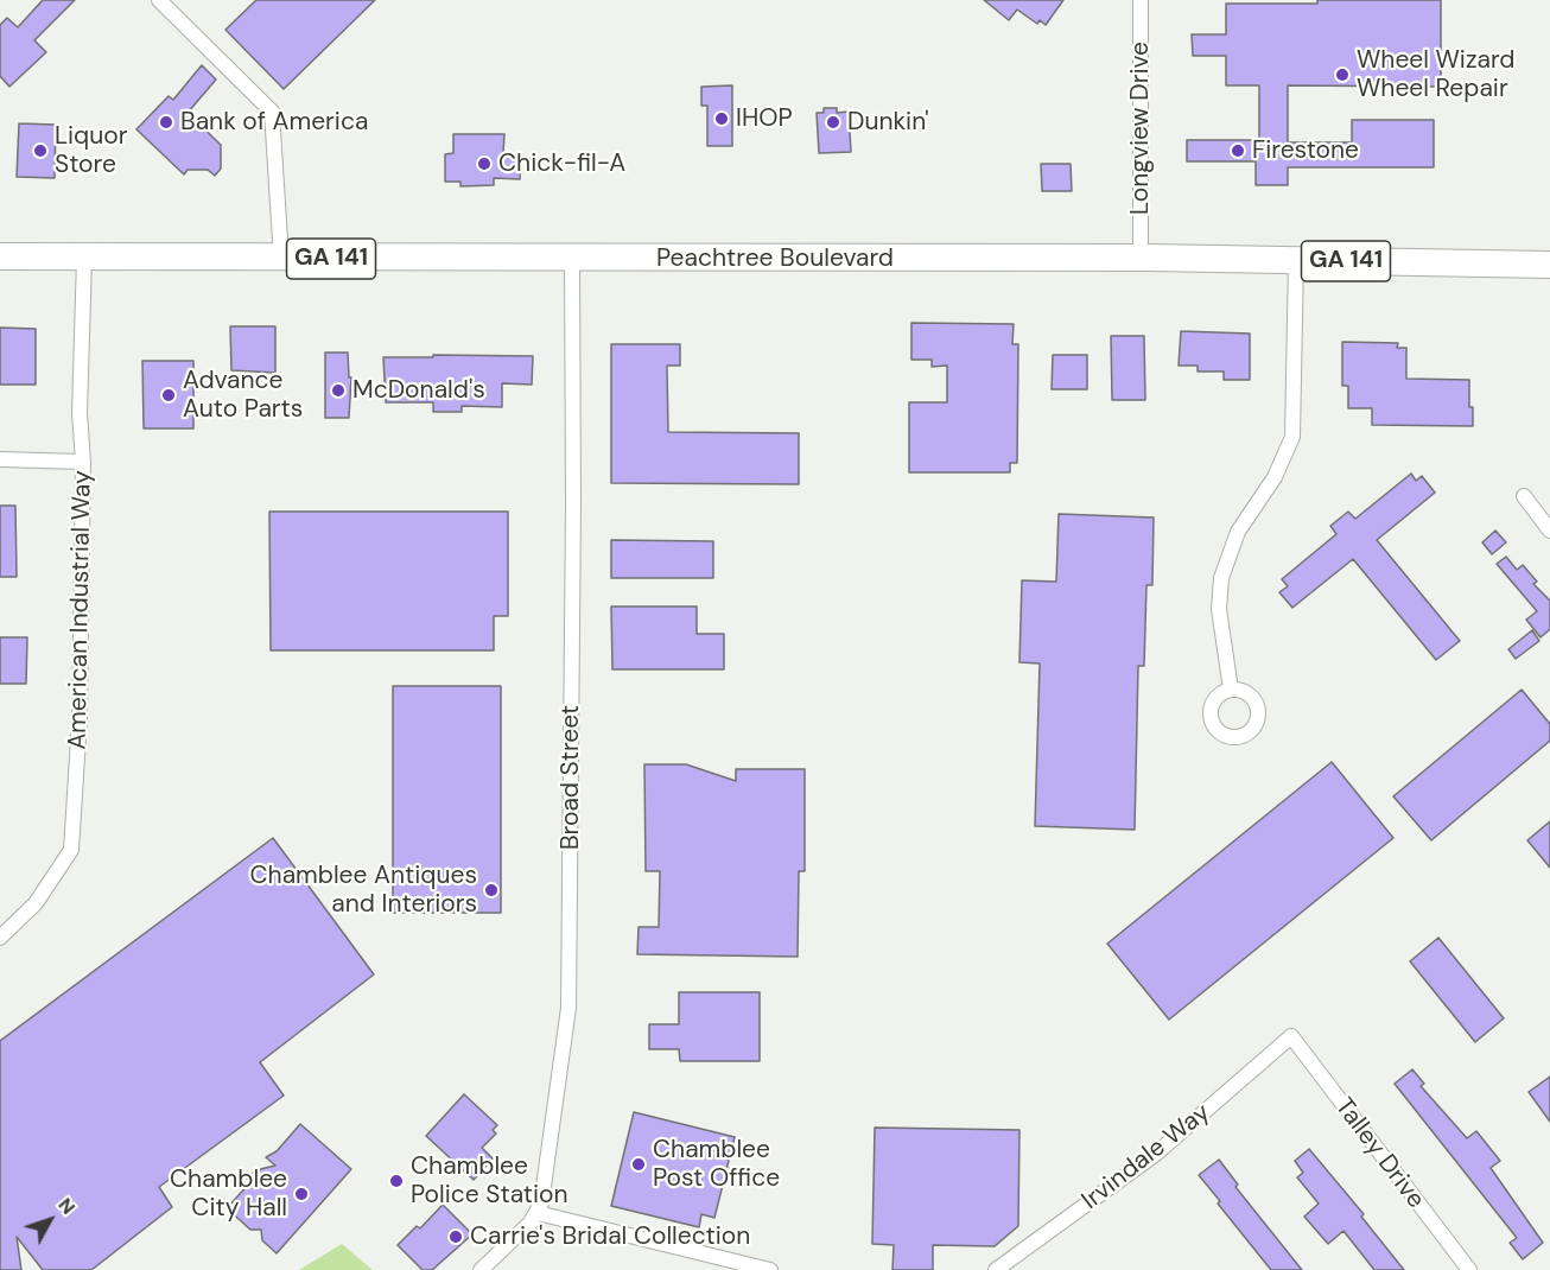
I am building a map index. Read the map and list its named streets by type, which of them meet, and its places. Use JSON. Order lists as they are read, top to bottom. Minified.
{"streets":{"highway":["GA 141","Peachtree Boulevard"],"street":["Longview Drive","American Industrial Way","Broad Street","Talley Drive","Irvindale Way"]},"crossings":[["Longview Drive","Peachtree Boulevard"],["Peachtree Boulevard","American Industrial Way"],["Peachtree Boulevard","Broad Street"],["Talley Drive","Irvindale Way"]],"places":["Wheel Wizard Wheel Repair","IHOP","Bank of America","Dunkin'","Liquor Store","Firestone","Chick-fil-A","McDonald's","Advance Auto Parts","Chamblee Antiques and Interiors","Chamblee Post Office","Chamblee Police Station","Chamblee City Hall","Carrie's Bridal Collection"],"north":"top right"}
